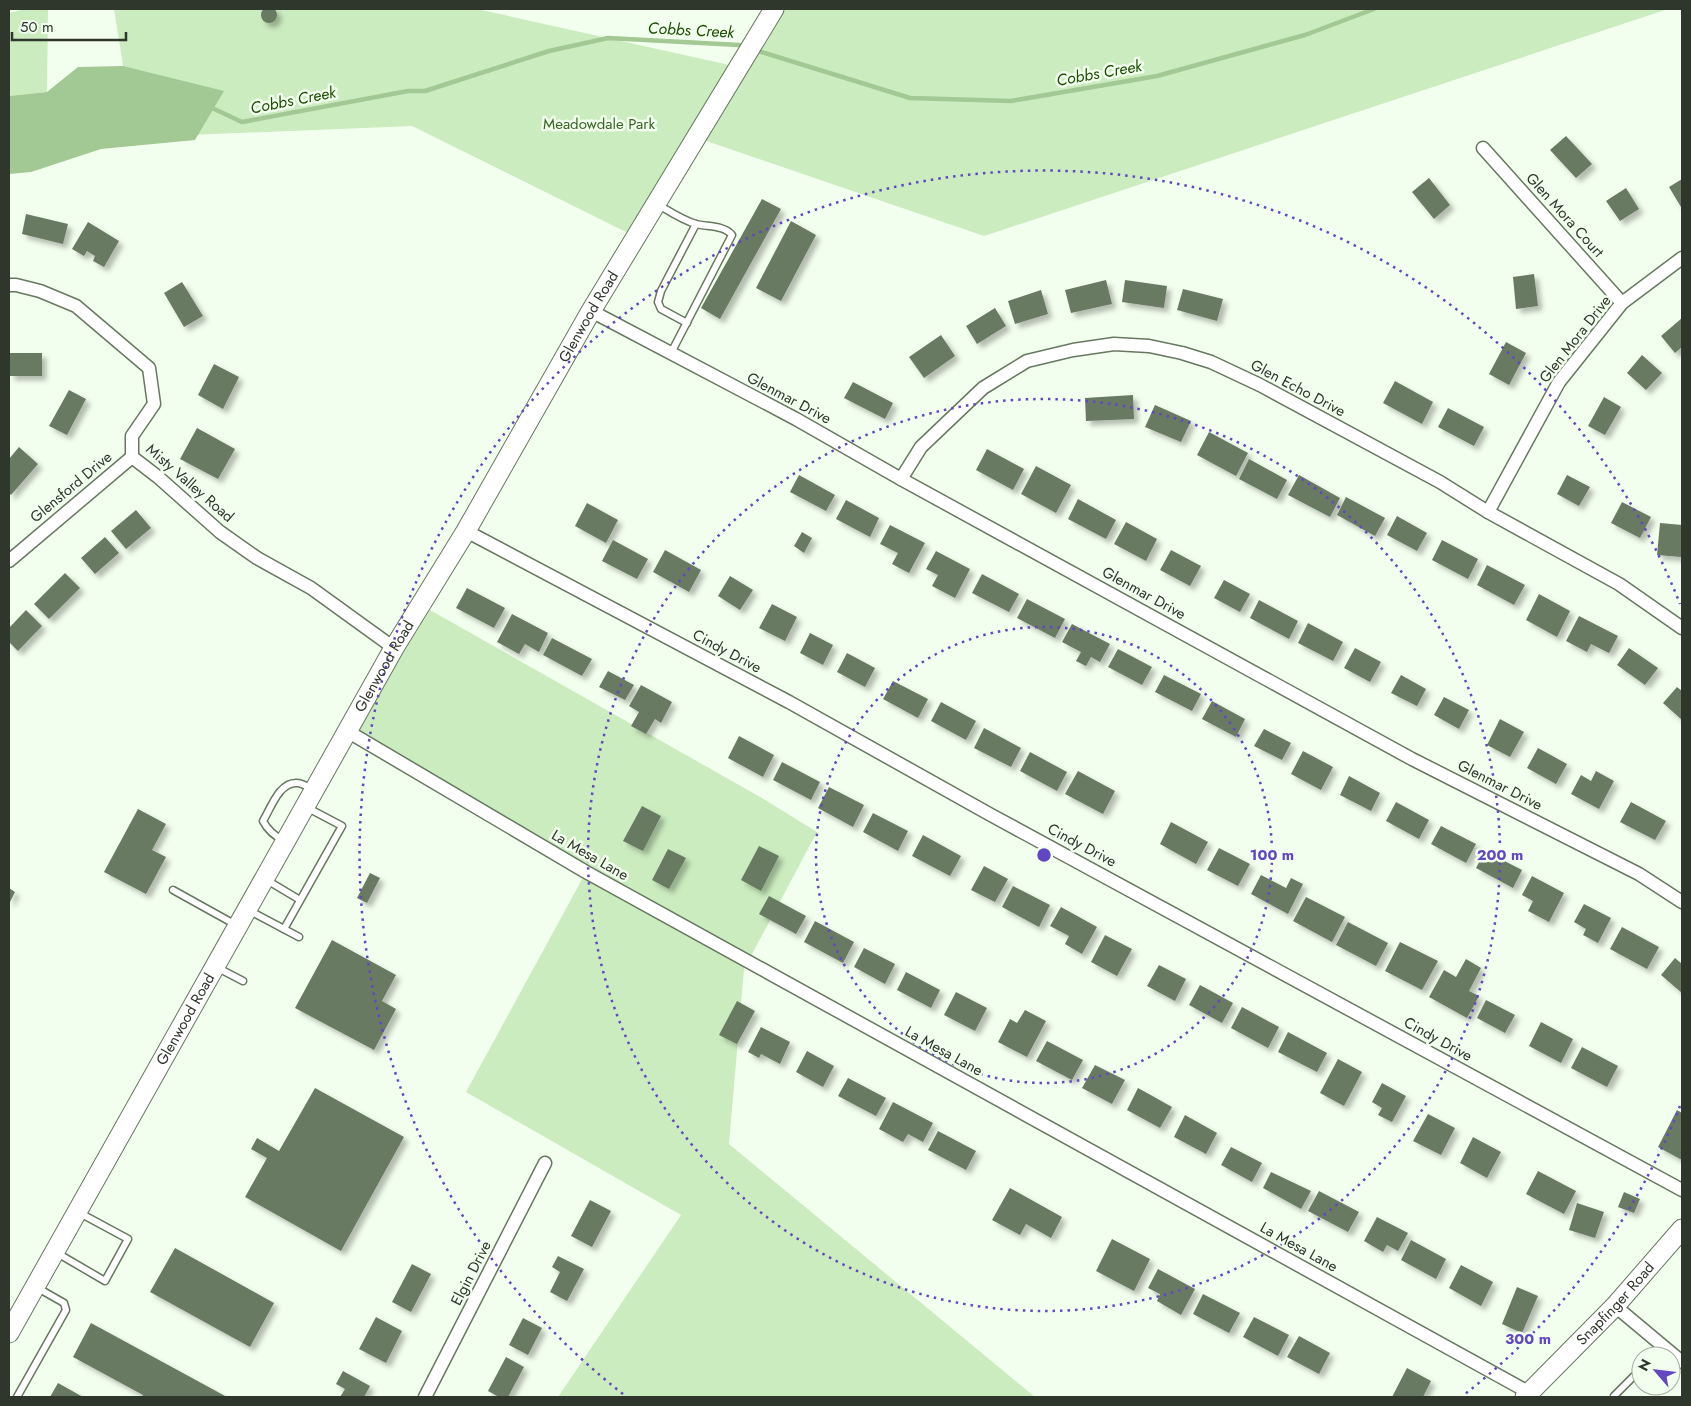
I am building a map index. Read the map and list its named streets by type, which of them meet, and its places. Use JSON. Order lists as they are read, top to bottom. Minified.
{"streets":{"main road":["Glenwood Road","Snapfinger Road"],"street":["Glen Mora Court","Glen Mora Drive","Glen Echo Drive","Glenmar Drive","Misty Valley Road","Glensford Drive","Cindy Drive","La Mesa Lane","Elgin Drive"]},"crossings":[["Glen Mora Court","Glen Mora Drive"],["Glenwood Road","Glenmar Drive"],["Glenwood Road","Misty Valley Road"],["Glenwood Road","Cindy Drive"],["Glenwood Road","La Mesa Lane"],["Glen Mora Drive","Glen Echo Drive"],["Glen Echo Drive","Glenmar Drive"],["Misty Valley Road","Glensford Drive"],["La Mesa Lane","Snapfinger Road"]],"water":["Cobbs Creek"],"parks":["Meadowdale Park"],"scale_bar":"50 m","north":"top left","rings":["100 m","200 m","300 m"]}
